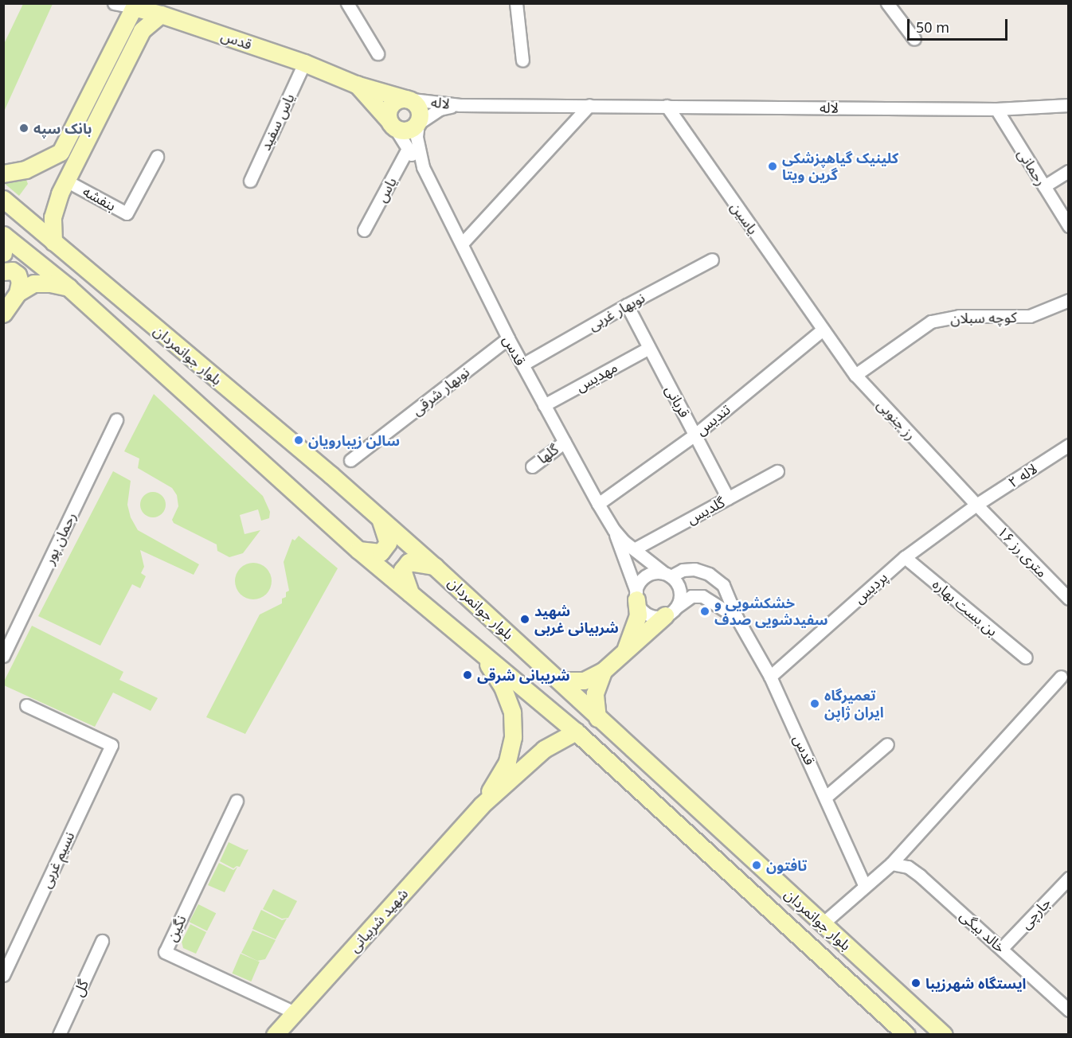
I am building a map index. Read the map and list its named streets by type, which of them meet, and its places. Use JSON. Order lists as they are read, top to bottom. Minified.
{"streets":{"main road":["قدس","بلوار جوانمردان","شهید شربیانی"],"street":["لاله","یاس سفید","رحمانی","یاس","بنفشه","یاسین","نوبهار غربی","کوچه سبلان","مهدیس","نوبهار شرقی","قربانی","تندیس","رز جنوبی","گلها","لاله ۲","گلدیس","رحمان پور","۱۶ متری رز","پردیس","بن بست بهاره","نسیم غربی","جارچی","نگین","خالد بیگی","گل"]},"crossings":[["قدس","لاله"],["قدس","یاس سفید"],["قدس","یاس"],["قدس","نوبهار غربی"],["قدس","مهدیس"],["قدس","نوبهار شرقی"],["قدس","تندیس"],["قدس","گلها"],["قدس","گلدیس"],["قدس","پردیس"],["لاله","رحمانی"],["لاله","یاسین"],["یاسین","تندیس"],["یاسین","رز جنوبی"],["نوبهار غربی","قربانی"],["کوچه سبلان","رز جنوبی"],["بلوار جوانمردان","شهید شربیانی"],["مهدیس","قربانی"],["قربانی","تندیس"],["قربانی","گلدیس"],["تندیس","رز جنوبی"],["رز جنوبی","لاله ۲"],["رز جنوبی","۱۶ متری رز"],["رز جنوبی","پردیس"],["لاله ۲","۱۶ متری رز"],["لاله ۲","پردیس"],["۱۶ متری رز","پردیس"],["پردیس","بن بست بهاره"],["جارچی","خالد بیگی"],["شهید شربیانی","نگین"]],"places":["بانک سپه","کلینیک گیاهپزشکی گرین ویتا","سالن زیبارویان","خشکشویی و سفیدشویی صدف","شهید شربیانی غربی","شریبانی شرقی","تعمیرگاه ایران ژاپن","تافتون","ایستگاه شهرزیبا"],"scale_bar":"50 m"}
